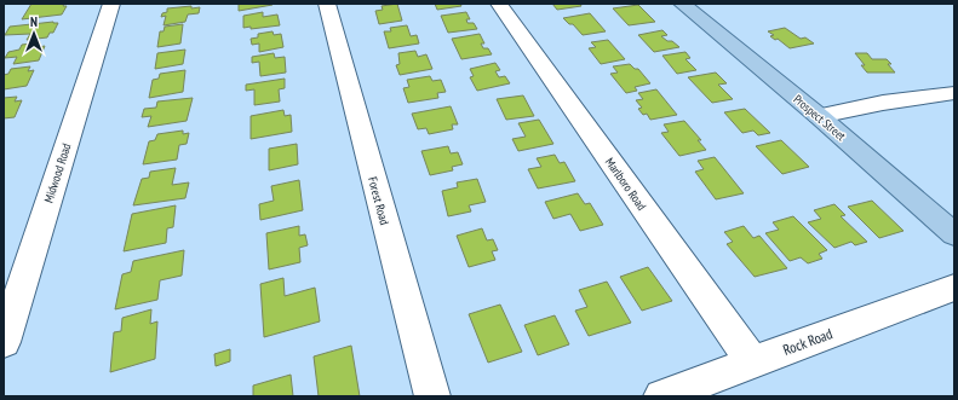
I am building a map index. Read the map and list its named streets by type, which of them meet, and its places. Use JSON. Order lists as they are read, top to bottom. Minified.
{"streets":{"main road":["Prospect Street"],"street":["Midwood Road","Marlboro Road","Forest Road","Rock Road"]},"crossings":[["Marlboro Road","Rock Road"]],"north":"top"}
